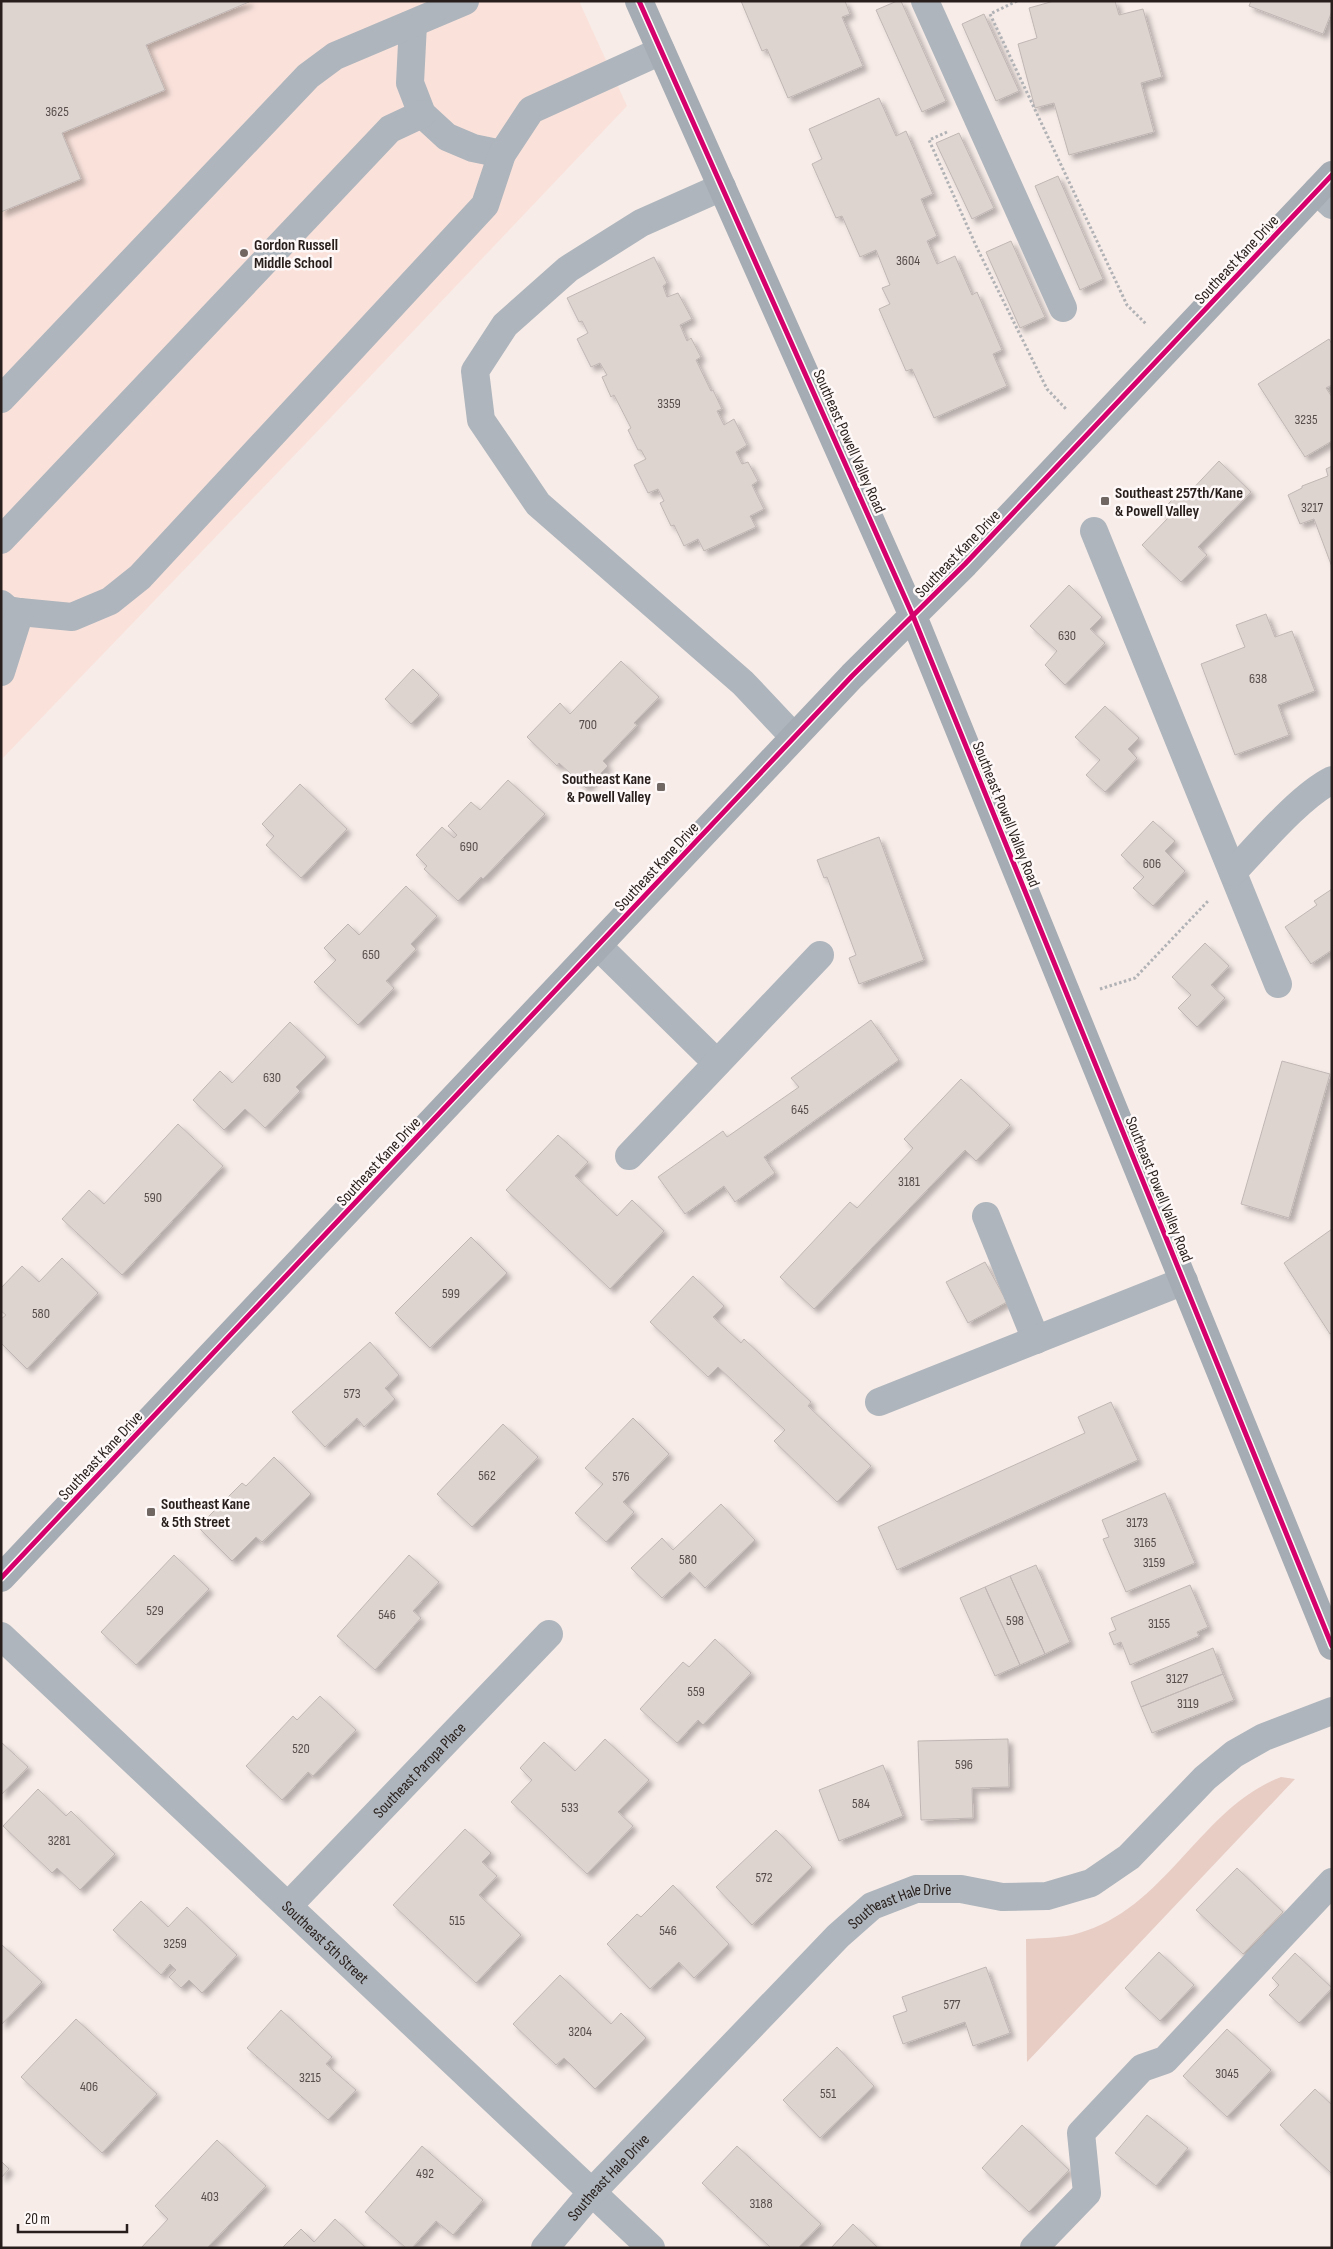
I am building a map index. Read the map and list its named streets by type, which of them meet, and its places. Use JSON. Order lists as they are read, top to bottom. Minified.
{"streets":{"main road":["Southeast Kane Drive","Southeast Powell Valley Road"],"street":["Southeast Paropa Place","Southeast Hale Drive","Southeast 5th Street"]},"crossings":[["Southeast Kane Drive","Southeast Powell Valley Road"],["Southeast Paropa Place","Southeast 5th Street"],["Southeast Hale Drive","Southeast 5th Street"]],"places":{"other":["Gordon Russell Middle School"],"transit":["Southeast 257th/Kane & Powell Valley","Southeast Kane & Powell Valley","Southeast Kane & 5th Street"]},"house_numbers":["3625","3604","3359","3235","3217","630","638","700","690","606","650","630","645","3181","590","599","580","573","562","576","3173","3165","580","3159","529","546","598","3155","3127","559","3119","520","596","584","533","3281","572","515","546","3259","577","3204","3045","3215","406","551","492","403","3188"],"scale_bar":"20 m"}
